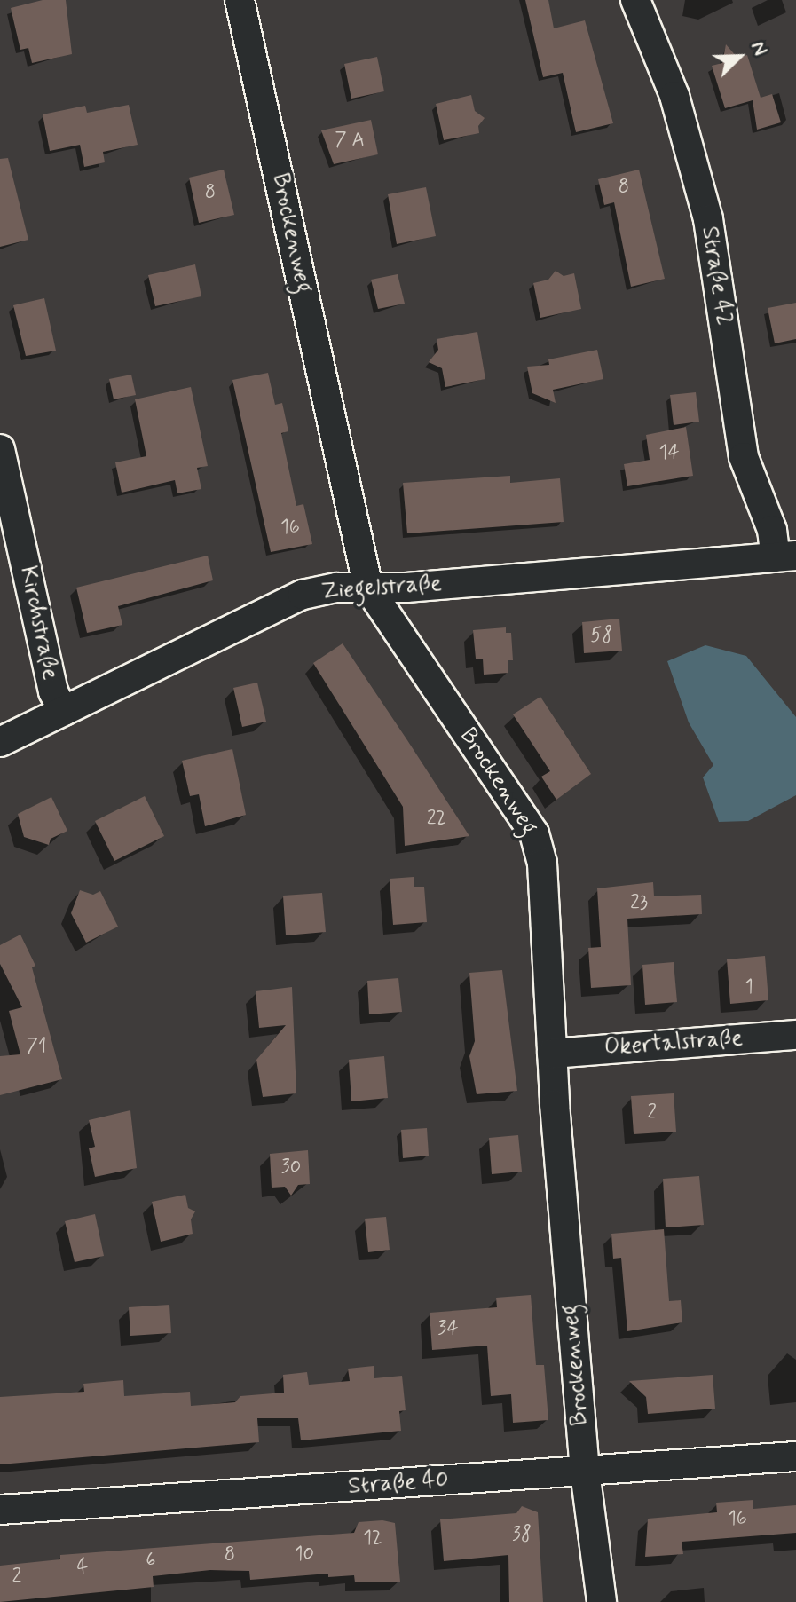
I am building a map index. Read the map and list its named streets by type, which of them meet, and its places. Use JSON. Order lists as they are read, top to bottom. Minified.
{"streets":{"street":["Brockenweg","Straße 42","Ziegelstraße","Kirchstraße","Okertalstraße","Straße 40"]},"crossings":[["Brockenweg","Ziegelstraße"],["Brockenweg","Okertalstraße"],["Brockenweg","Straße 40"],["Straße 42","Ziegelstraße"],["Ziegelstraße","Kirchstraße"]],"house_numbers":["7 A","8","8","14","16","58","22","23","1","71","2","30","34","16","38","12","10","8","6","4","2"],"north":"top right"}
